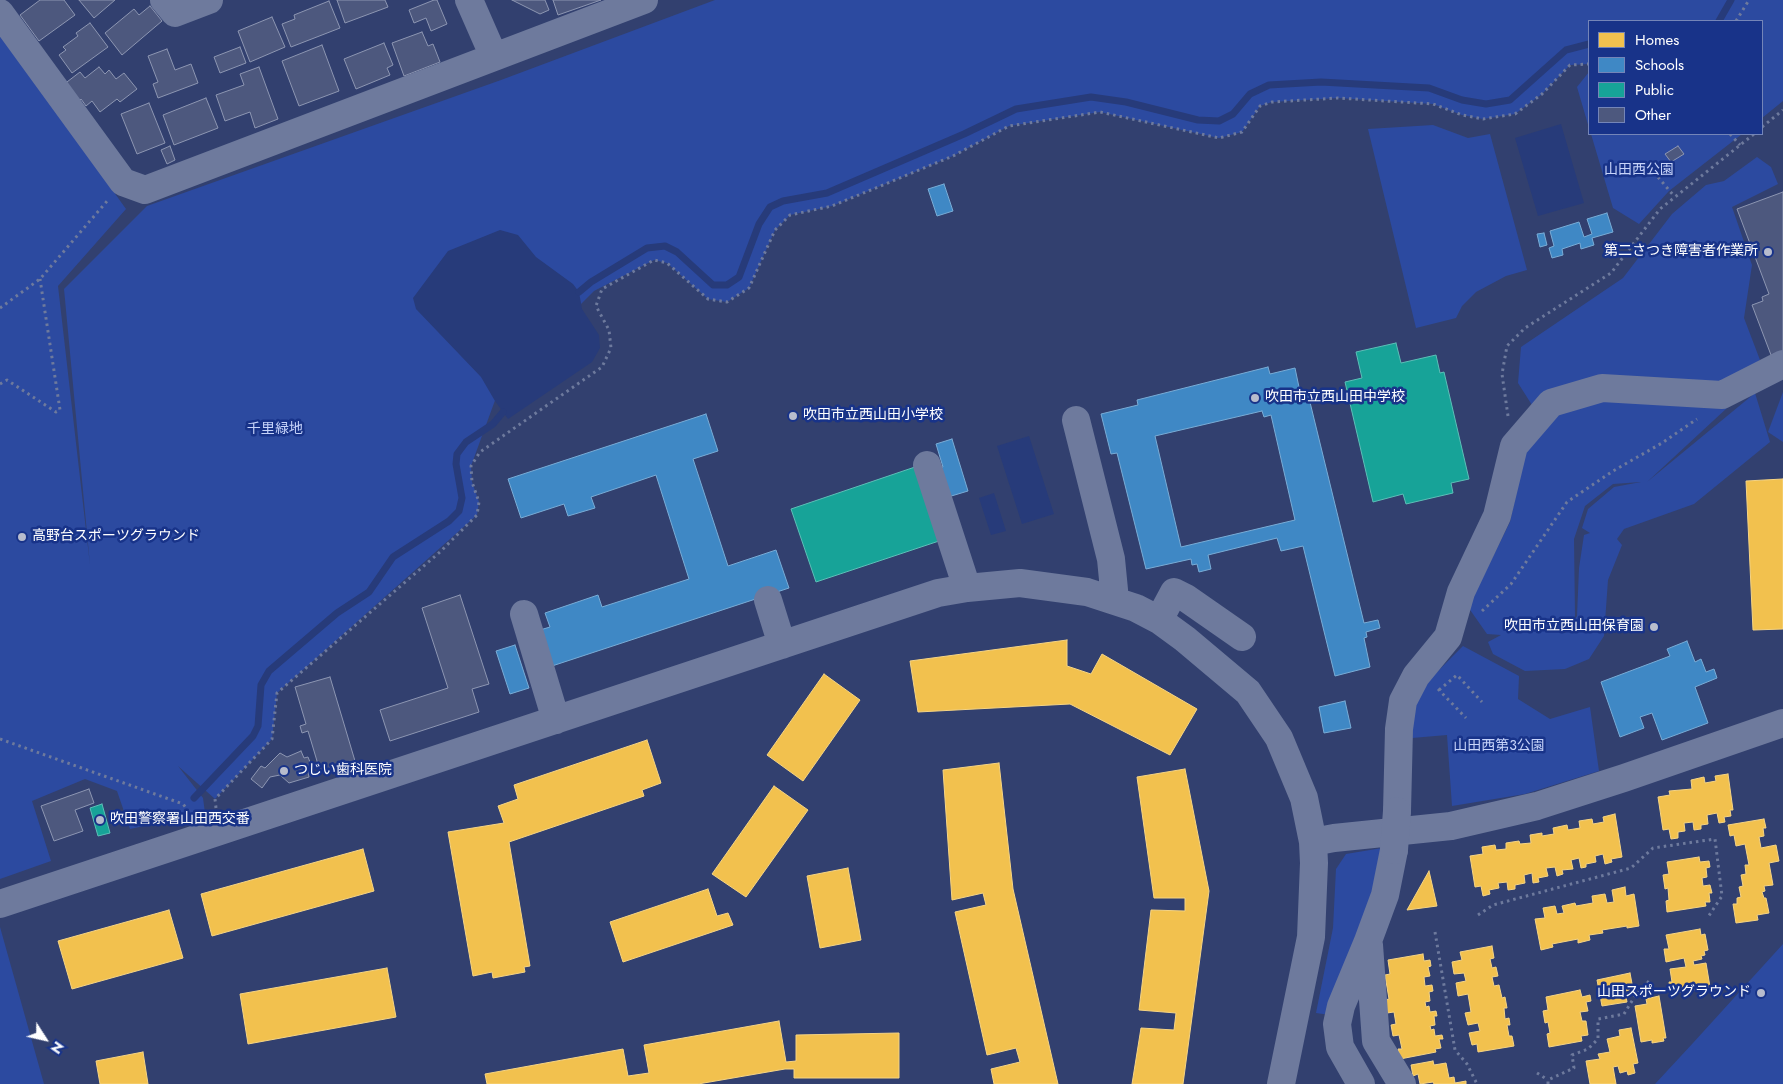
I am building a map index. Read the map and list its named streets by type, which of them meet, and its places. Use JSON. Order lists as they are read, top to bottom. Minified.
{"parks":["山田西公園","千里緑地","山田西第3公園"],"places":["第二さつき障害者作業所","吹田市立西山田中学校","吹田市立西山田小学校","高野台スポーツグラウンド","吹田市立西山田保育園","つじい歯科医院","吹田警察署山田西交番","山田スポーツグラウンド"],"legend":["Homes","Schools","Public","Other"],"north":"bottom right"}
